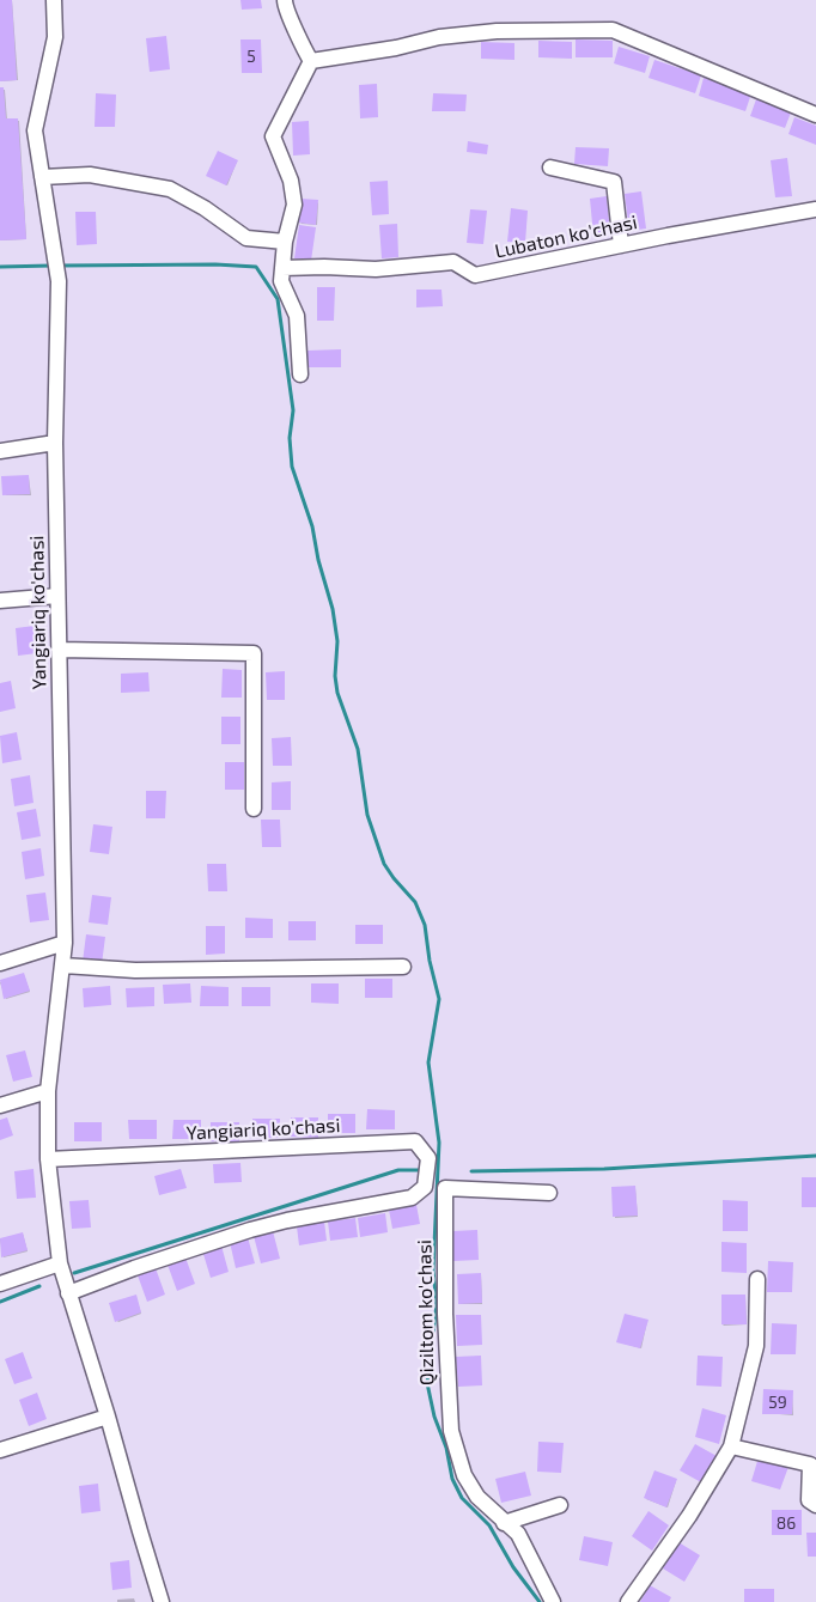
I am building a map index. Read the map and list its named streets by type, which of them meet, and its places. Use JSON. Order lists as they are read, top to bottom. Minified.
{"streets":{"street":["Lubaton ko'chasi","Yangiariq ko'chasi","Qiziltom ko'chasi"]},"house_numbers":["5","59","86"]}
